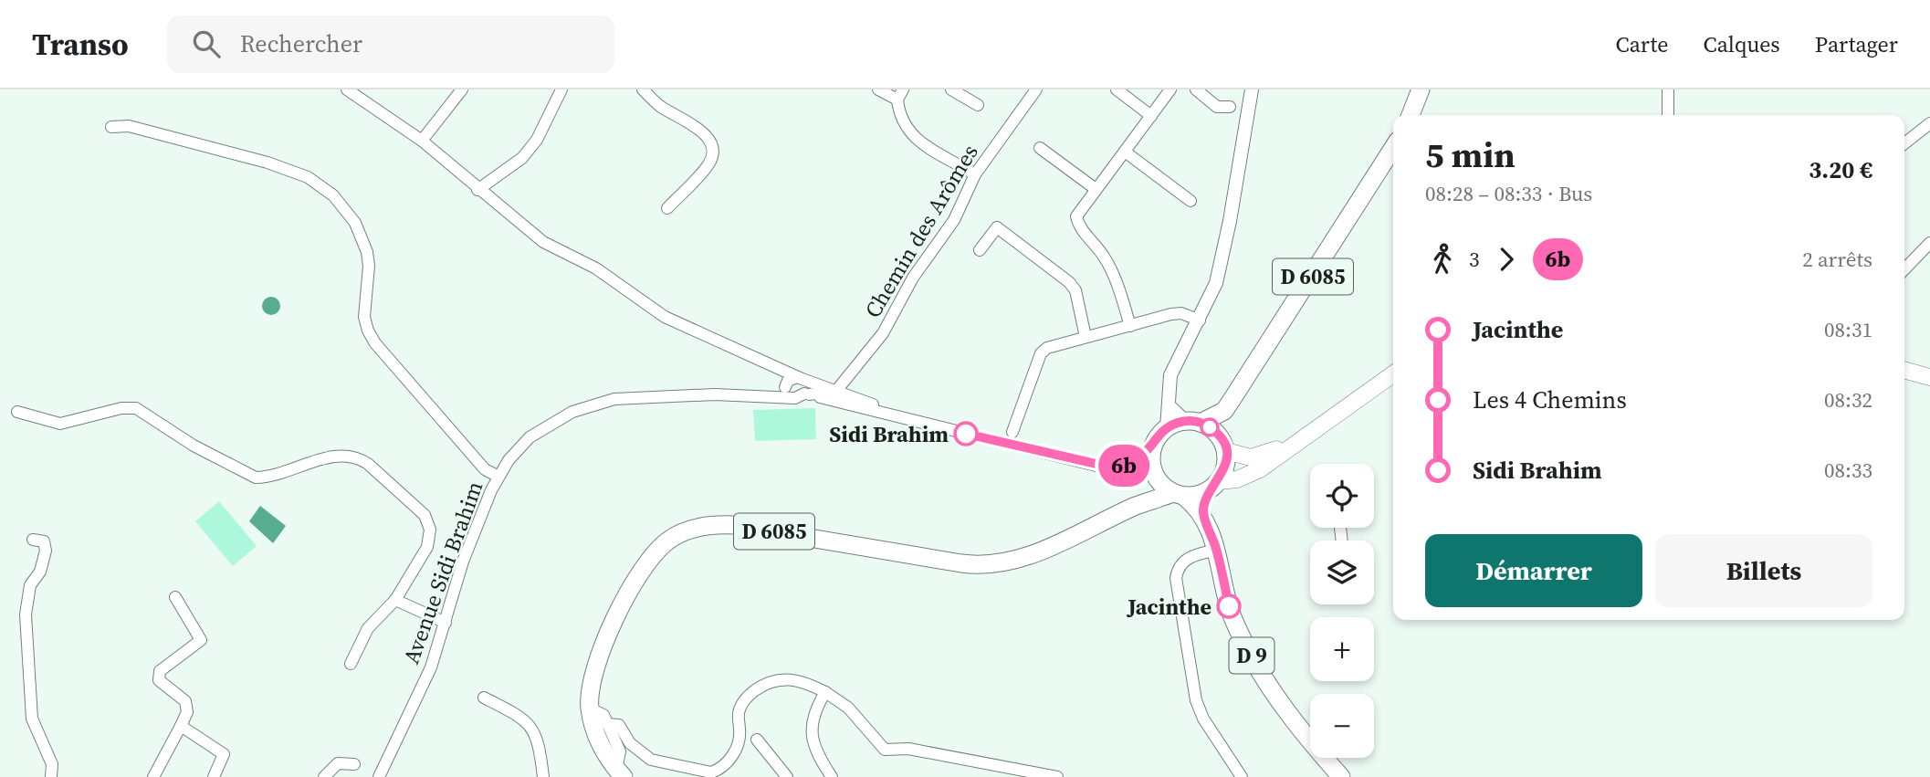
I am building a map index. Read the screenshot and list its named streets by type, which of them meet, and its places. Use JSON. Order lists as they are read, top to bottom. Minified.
{"streets":{"main road":["D 6085","D 9"],"street":["Chemin des Arômes","Avenue Sidi Brahim"]},"crossings":[["D 6085","D 9"]],"places":["Sidi Brahim","Jacinthe"],"lines":["bus line 6b"],"page":{"header":"Transo","search":"Rechercher","nav":["Carte","Calques","Partager"],"on_map":"6b","heading":["5 min","08:28 – 08:33 · Bus","3.20 €"],"legs":["3","6b","2 arrêts"],"list":[{"name":"Jacinthe","value":"08:31"},{"name":"Les 4 Chemins","value":"08:32"},{"name":"Sidi Brahim","value":"08:33"}],"map_buttons":["+","−"],"buttons":["Démarrer","Billets"]}}
